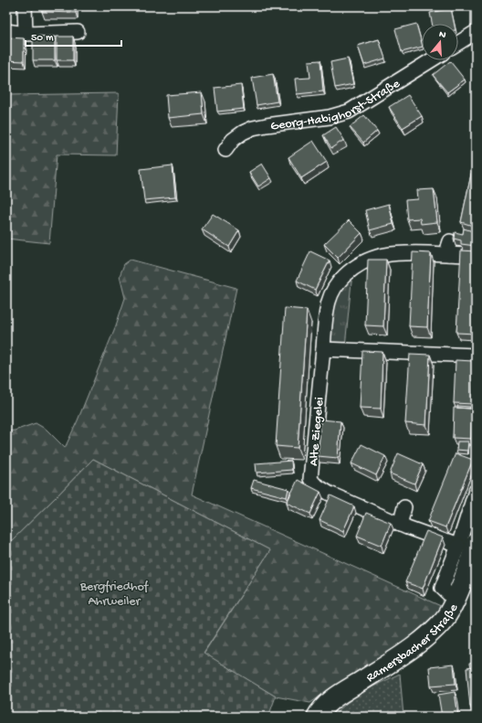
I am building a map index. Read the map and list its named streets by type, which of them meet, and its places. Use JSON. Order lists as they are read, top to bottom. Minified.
{"streets":{"main road":["Ramersbacher Straße"],"street":["Georg-Habighorst-Straße","Alte Ziegelei"]},"crossings":[["Alte Ziegelei","Ramersbacher Straße"]],"parks":["Bergfriedhof Ahrweiler"],"scale_bar":"50 m","north":"top"}
